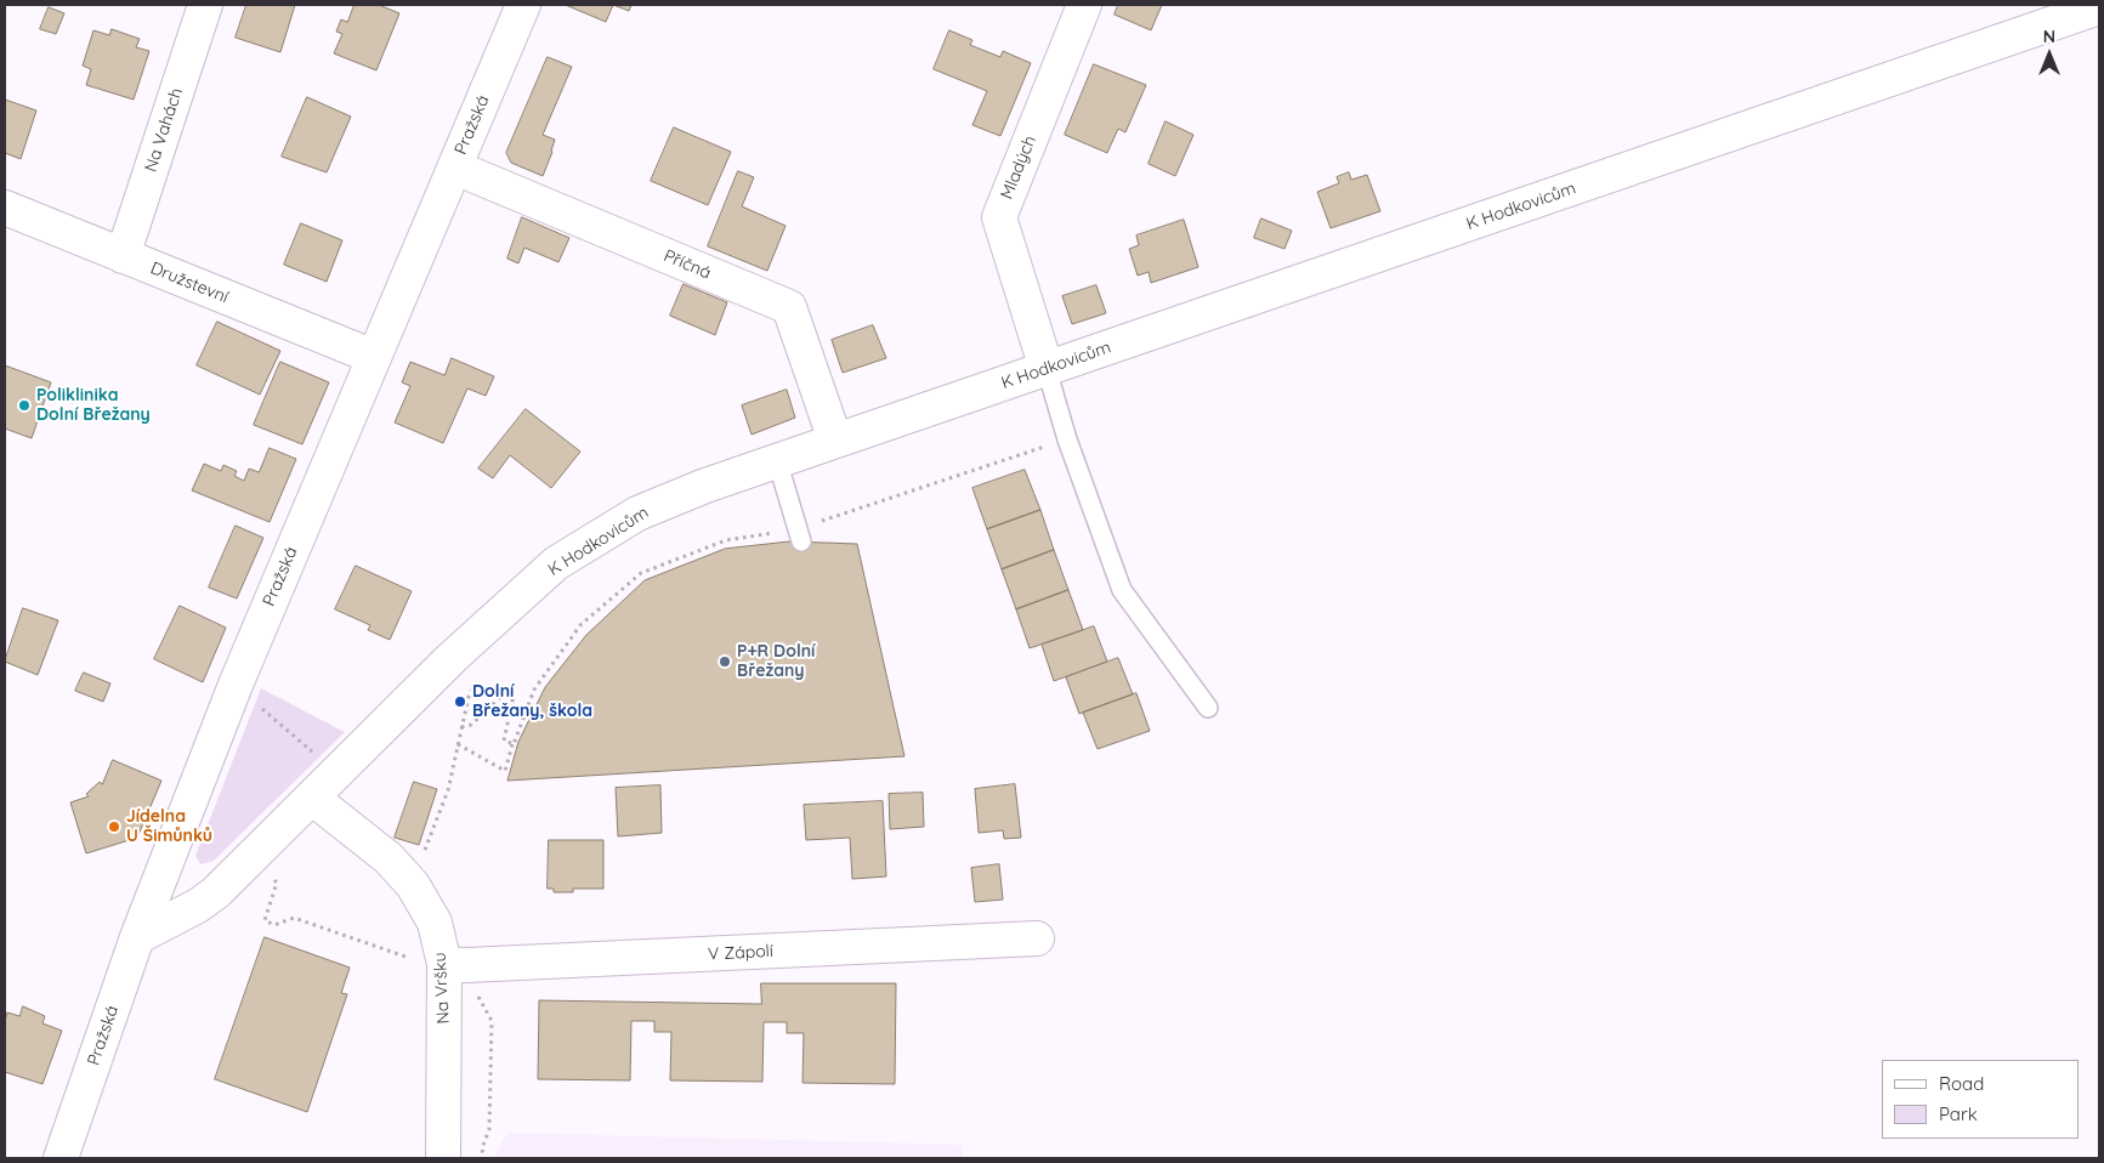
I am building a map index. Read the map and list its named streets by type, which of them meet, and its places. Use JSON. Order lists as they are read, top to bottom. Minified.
{"streets":{"street":["Pražská","Na Vahách","Mladých","K Hodkovicům","Příčná","Družstevní","V Zápolí","Na Vršku"]},"crossings":[["Pražská","K Hodkovicům"],["Pražská","Příčná"],["Pražská","Družstevní"],["Na Vahách","Družstevní"],["Mladých","K Hodkovicům"],["K Hodkovicům","Příčná"],["K Hodkovicům","Na Vršku"],["V Zápolí","Na Vršku"]],"places":["Poliklinika Dolní Břežany","P+R Dolní Břežany","Dolní Břežany, škola","Jídelna U Šimůnků"],"legend":["Road","Park"],"north":"top"}
